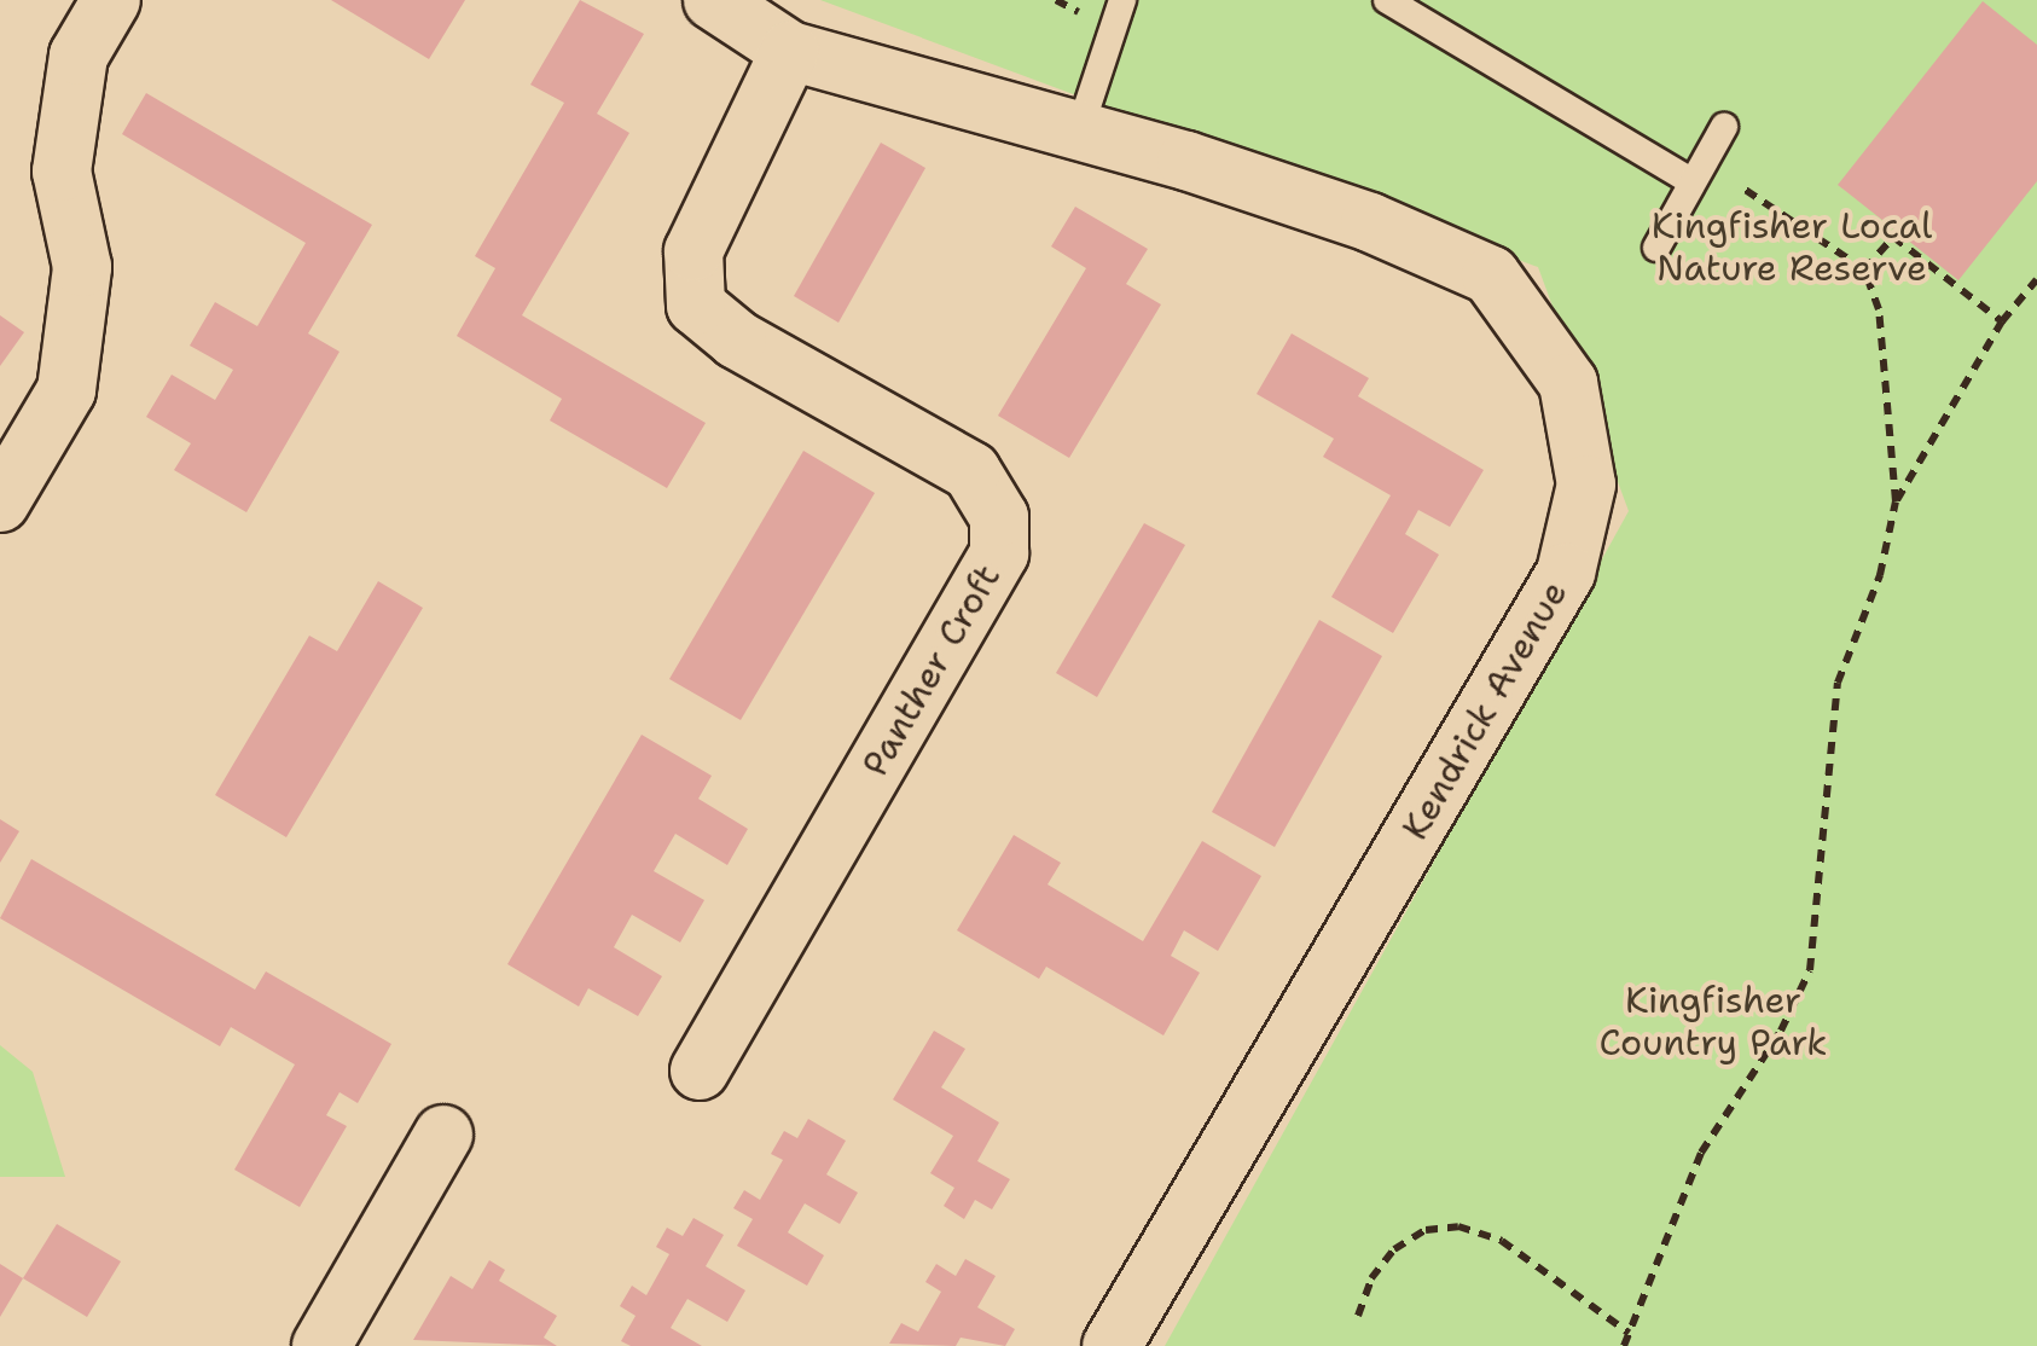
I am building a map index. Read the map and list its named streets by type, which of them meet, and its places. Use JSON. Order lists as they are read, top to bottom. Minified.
{"streets":{"street":["Panther Croft","Kendrick Avenue"]},"crossings":[["Panther Croft","Kendrick Avenue"]],"parks":["Kingfisher Local Nature Reserve","Kingfisher Country Park"]}
